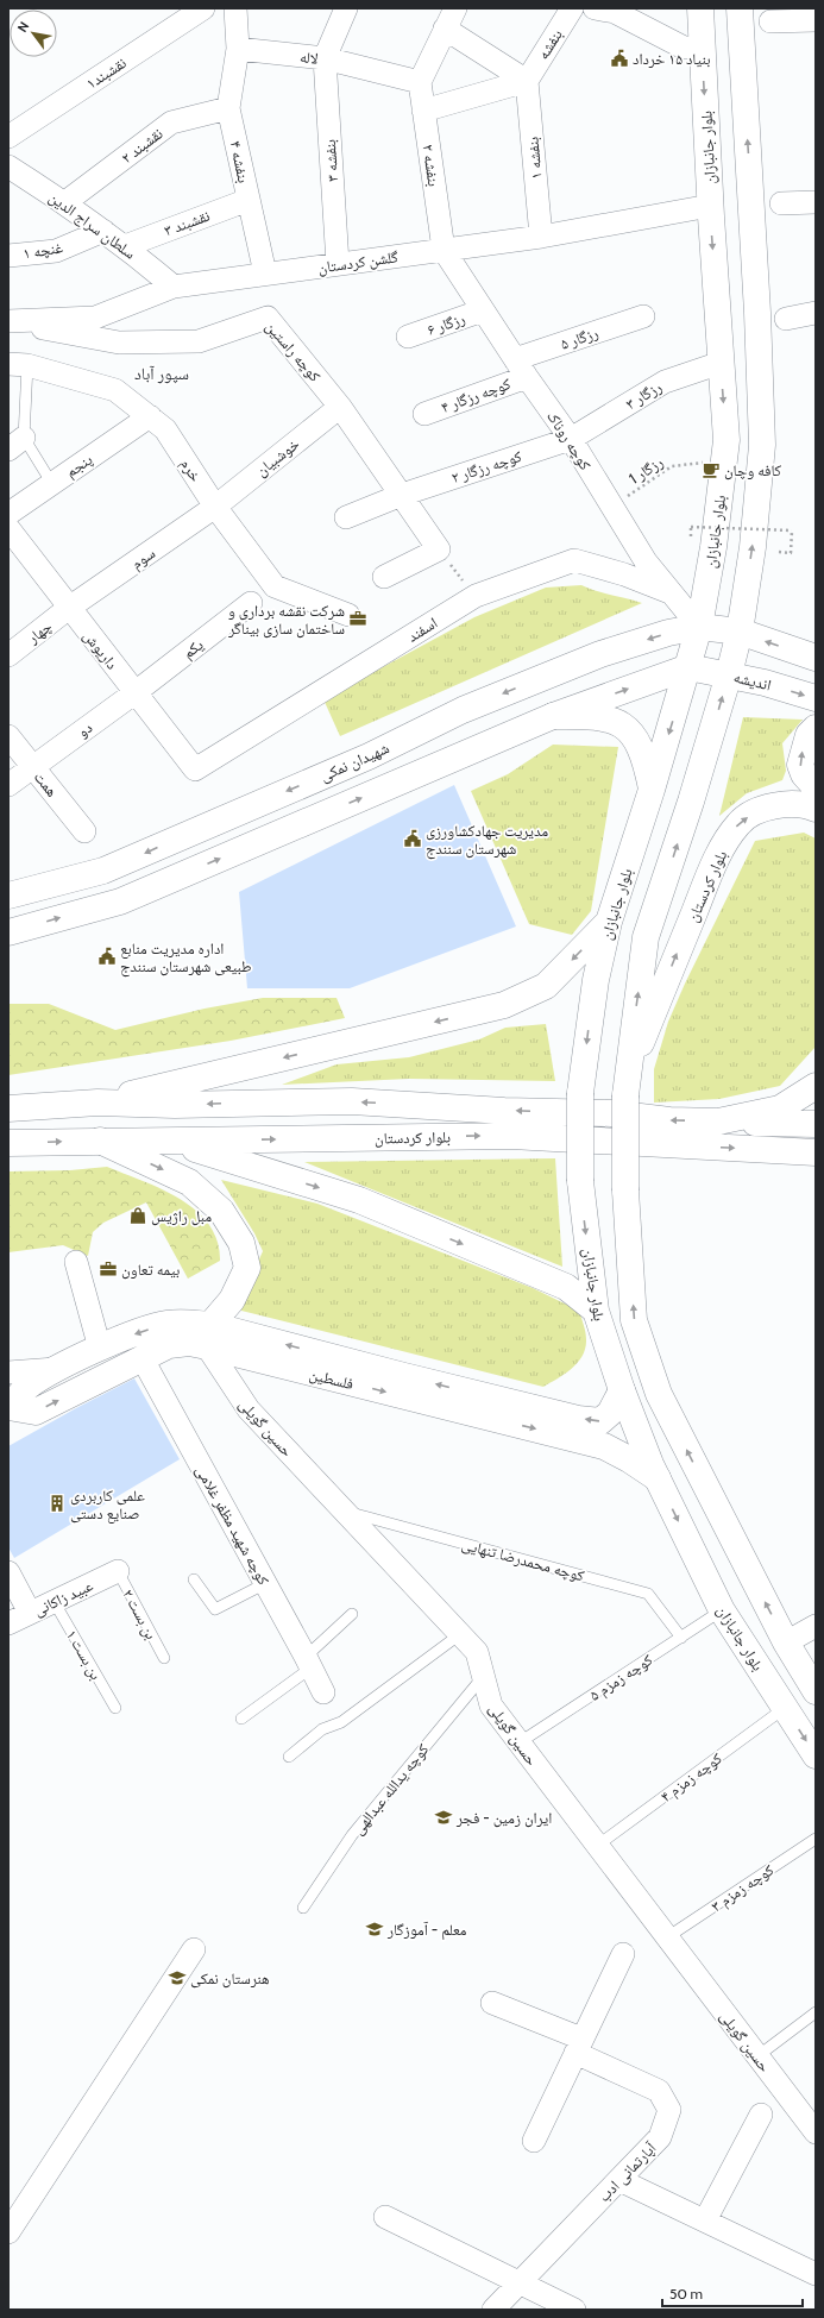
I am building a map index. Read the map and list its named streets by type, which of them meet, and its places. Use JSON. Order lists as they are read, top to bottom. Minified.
{"streets":{"main road":["بلوار جانبازان","اندیشه","شهیدان نمکی","بلوار کردستان","فلسطین"],"street":["بنفشه","لاله","نقشبند۱","نقشبند ۲","بنفشه ۱","بنفشه ۳","بنفشه ۴","بنفشه ۲","نقشبند ۳","سلطان سراج الدین","غنچه ۱","گلشن کردستان","رزگار ۶","رزگار ۵","کوچه راستین","کوچه رزگار ۴","رزگار ۳","کوچه روناک","خوشبیان","پنجم","کوچه رزگار ۲","خرم","سوم","اسفند","چهار","یکم","داریوش","دو","همت","حسین گویلی","کوچه شهید مظفر غلامی","عبید زاکانی","آپارتمانی ادب"],"lane":["کوچه محمدرضا تنهایی","بن بست ۲","بن بست ۱","کوچه زمزم ۵","کوچه زمزم ۴","کوچه یدالله عبدالهی","کوچه زمزم ۳"],"path":["رزگار 1"]},"crossings":[["بنفشه","بنفشه ۱"],["لاله","بنفشه ۳"],["لاله","بنفشه ۴"],["لاله","بنفشه ۲"],["نقشبند ۲","بنفشه ۴"],["نقشبند ۲","سلطان سراج الدین"],["بلوار جانبازان","گلشن کردستان"],["بلوار جانبازان","رزگار ۳"],["بلوار جانبازان","کوچه روناک"],["بلوار جانبازان","رزگار 1"],["بلوار جانبازان","اندیشه"],["بلوار جانبازان","شهیدان نمکی"],["بلوار جانبازان","فلسطین"],["بلوار جانبازان","کوچه زمزم ۵"],["بلوار جانبازان","کوچه زمزم ۴"],["بنفشه ۱","گلشن کردستان"],["بنفشه ۳","گلشن کردستان"],["بنفشه ۴","نقشبند ۳"],["بنفشه ۴","گلشن کردستان"],["بنفشه ۲","گلشن کردستان"],["بنفشه ۲","کوچه روناک"],["نقشبند ۳","سلطان سراج الدین"],["سلطان سراج الدین","غنچه ۱"],["سلطان سراج الدین","گلشن کردستان"],["گلشن کردستان","کوچه راستین"],["گلشن کردستان","کوچه روناک"],["رزگار ۶","کوچه روناک"],["رزگار ۵","کوچه رزگار ۴"],["رزگار ۵","کوچه روناک"],["کوچه راستین","خوشبیان"],["کوچه راستین","کوچه رزگار ۲"],["کوچه رزگار ۴","کوچه روناک"],["رزگار ۳","کوچه روناک"],["رزگار ۳","کوچه رزگار ۲"],["کوچه روناک","کوچه رزگار ۲"],["کوچه روناک","رزگار 1"],["کوچه روناک","اسفند"],["کوچه روناک","شهیدان نمکی"],["خوشبیان","خرم"],["خوشبیان","سوم"],["پنجم","خرم"],["خرم","سوم"],["سوم","چهار"],["سوم","داریوش"],["اسفند","داریوش"],["چهار","داریوش"],["یکم","داریوش"],["یکم","دو"],["داریوش","دو"],["دو","همت"],["فلسطین","حسین گویلی"],["فلسطین","کوچه شهید مظفر غلامی"],["حسین گویلی","کوچه محمدرضا تنهایی"],["حسین گویلی","کوچه زمزم ۵"],["حسین گویلی","کوچه زمزم ۴"],["حسین گویلی","کوچه یدالله عبدالهی"],["حسین گویلی","کوچه زمزم ۳"],["کوچه محمدرضا تنهایی","کوچه زمزم ۵"],["عبید زاکانی","بن بست ۲"],["عبید زاکانی","بن بست ۱"]],"districts":["سپور آباد"],"places":{"public building":["بنیاد ۱۵ خرداد","مدیریت جهادکشاورزی شهرستان سنندج","اداره مدیریت منابع طبیعی شهرستان سنندج"],"cafe":["کافه وچان"],"office":["شرکت نقشه برداری و ساختمان سازی بیناگر","بیمه تعاون"],"shop":["مبل راژیس"],"building":["علمی کاربردی صنایع دستی"],"school or university":["ایران زمین - فجر","معلم - آموزگار","هنرستان نمکی"]},"scale_bar":"50 m","north":"top left"}
